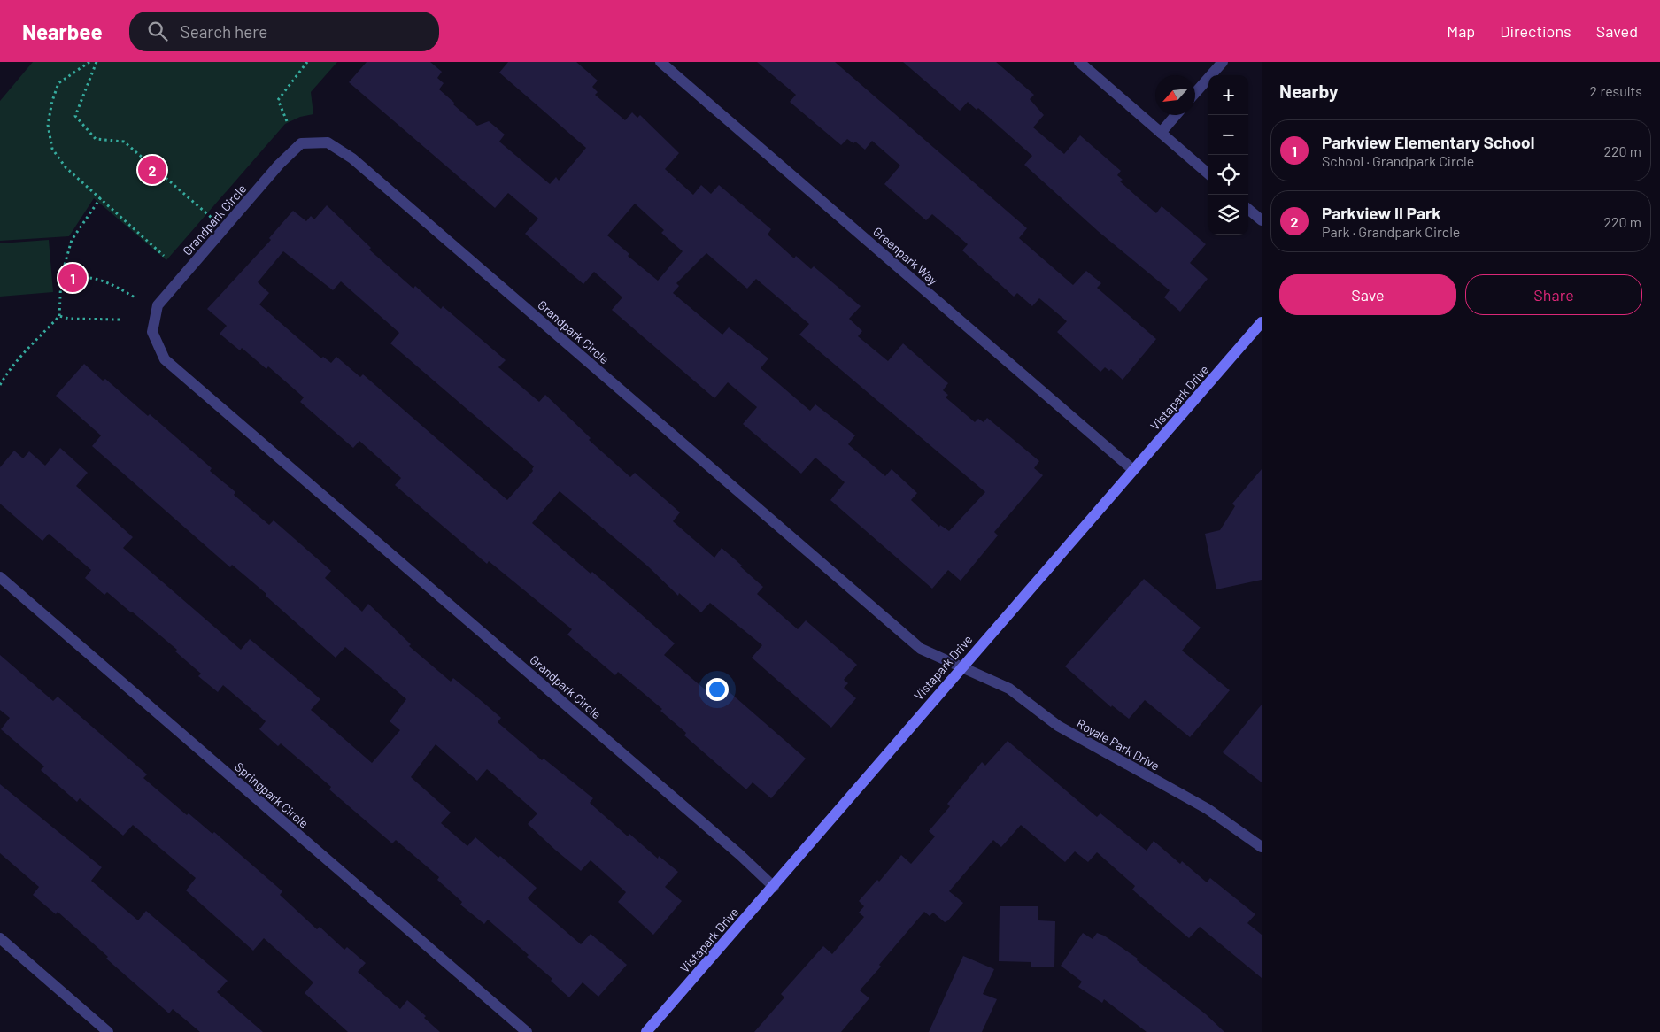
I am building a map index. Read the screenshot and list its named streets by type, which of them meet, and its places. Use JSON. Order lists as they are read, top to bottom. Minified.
{"streets":{"street":["Grandpark Circle","Greenpark Way","Vistapark Drive","Royale Park Drive","Springpark Circle"]},"crossings":[["Grandpark Circle","Vistapark Drive"],["Grandpark Circle","Royale Park Drive"],["Greenpark Way","Vistapark Drive"],["Vistapark Drive","Royale Park Drive"]],"north":"bottom left","page":{"header":"Nearbee","search":"Search here","nav":["Map","Directions","Saved"],"heading":["Nearby","2 results"],"map_buttons":["+","−"],"list":[{"mark":"1","name":"Parkview Elementary School","note":"School · Grandpark Circle","value":"220 m"},{"mark":"2","name":"Parkview II Park","note":"Park · Grandpark Circle","value":"220 m"}],"pins":["2","1"],"buttons":["Save","Share"]}}
